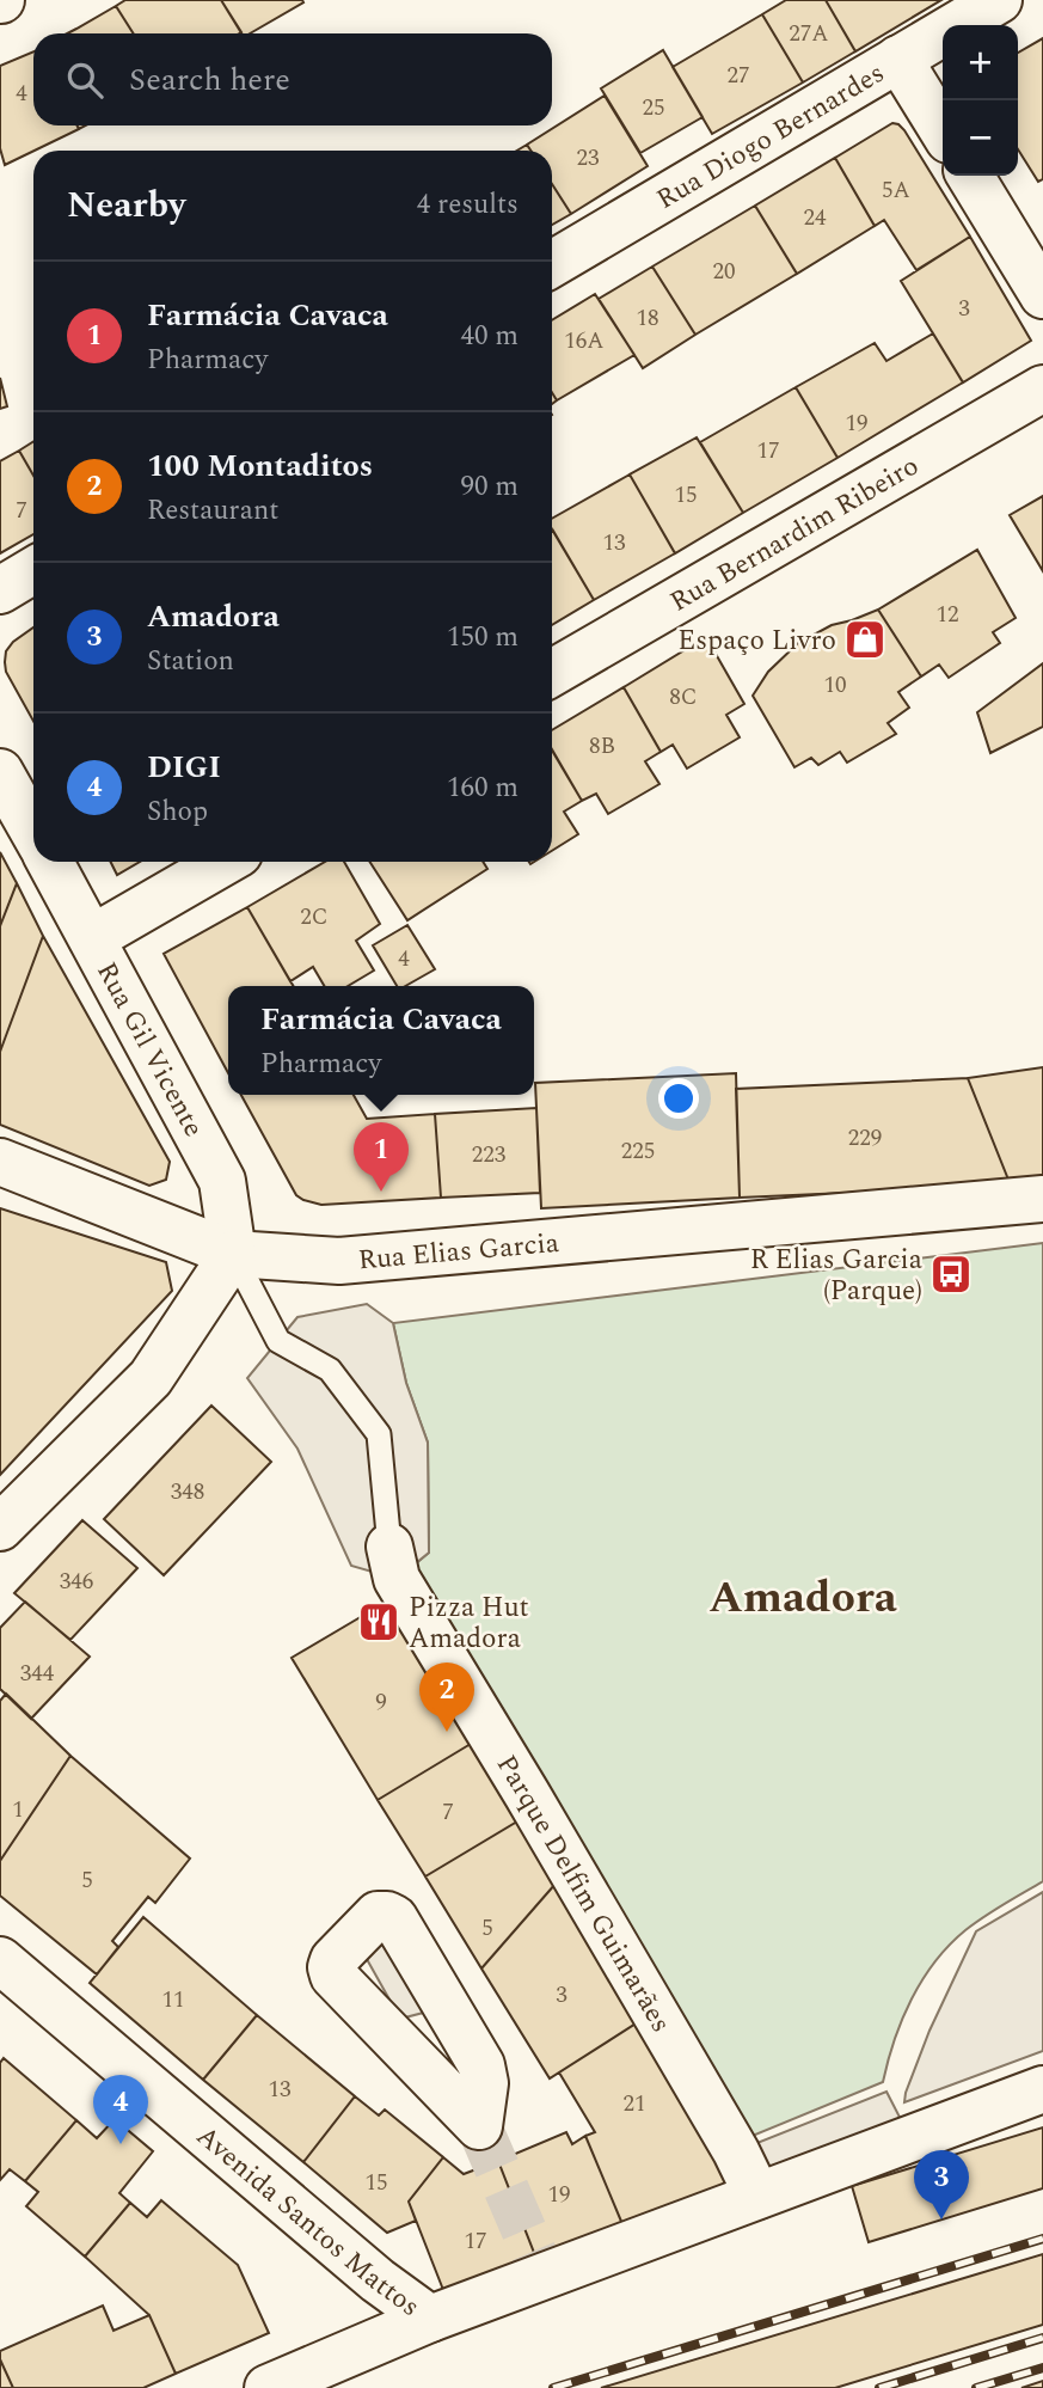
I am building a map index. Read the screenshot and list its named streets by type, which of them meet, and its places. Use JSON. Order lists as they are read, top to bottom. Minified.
{"streets":{"street":["Rua Diogo Bernardes","Rua Bernardim Ribeiro","Rua Gil Vicente","Rua Elias Garcia","Parque Delfim Guimarães","Avenida Santos Mattos"]},"crossings":[["Rua Gil Vicente","Rua Elias Garcia"],["Rua Gil Vicente","Parque Delfim Guimarães"],["Rua Elias Garcia","Parque Delfim Guimarães"],["Parque Delfim Guimarães","Avenida Santos Mattos"]],"districts":["Amadora"],"places":{"shop":["Espaço Livro"],"bus stop":["R Elias Garcia (Parque)"],"restaurant":["Pizza Hut Amadora"]},"house_numbers":["27A","27","4","25","23","5A","24","20","3","18","16A","19","17","15","7","13","12","10","8C","8B","2C","4","229","225","223","348","346","344","9","1","7","5","5","3","11","13","21","15","19","17"],"page":{"map_buttons":["+","−"],"search":"Search here","heading":["Nearby","4 results"],"list":[{"mark":"1","name":"Farmácia Cavaca","note":"Pharmacy","value":"40 m"},{"mark":"2","name":"100 Montaditos","note":"Restaurant","value":"90 m"},{"mark":"3","name":"Amadora","note":"Station","value":"150 m"},{"mark":"4","name":"DIGI","note":"Shop","value":"160 m"}],"popup":["Farmácia Cavaca","Pharmacy"],"pins":["1","2","4","3"]}}
